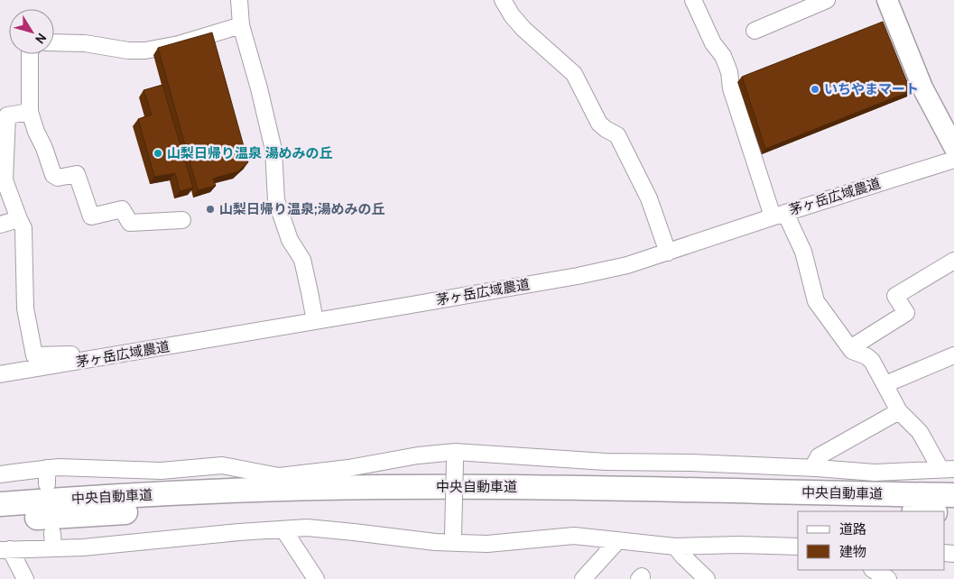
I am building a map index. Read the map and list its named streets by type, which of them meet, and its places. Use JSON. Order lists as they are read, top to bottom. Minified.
{"streets":{"highway":["中央自動車道"],"street":["茅ヶ岳広域農道"]},"places":["いちやまマート","山梨日帰り温泉 湯めみの丘","山梨日帰り温泉;湯めみの丘"],"legend":["道路","建物"],"north":"bottom right"}
